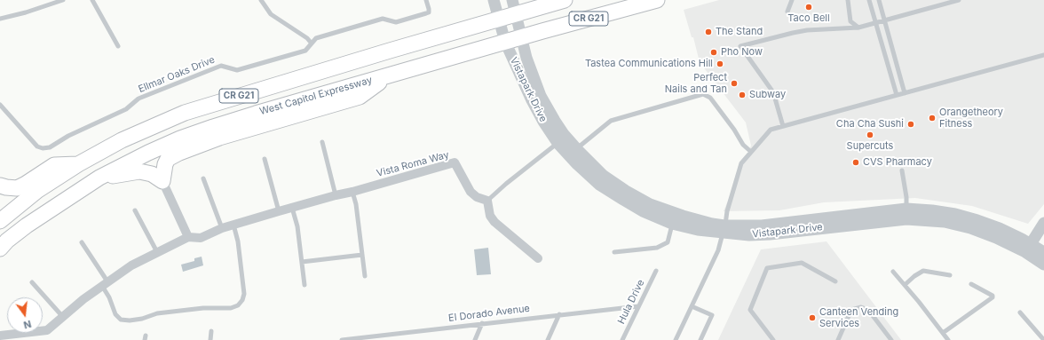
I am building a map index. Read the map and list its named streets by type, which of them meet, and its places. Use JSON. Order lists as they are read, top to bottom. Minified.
{"streets":{"highway":["CR G21","West Capitol Expressway"],"street":["Vistapark Drive","Vista Roma Way"],"lane":["Ellmar Oaks Drive","Hula Drive","El Dorado Avenue"]},"crossings":[["CR G21","Vistapark Drive"],["Vistapark Drive","West Capitol Expressway"],["Hula Drive","El Dorado Avenue"]],"places":["Taco Bell","The Stand","Pho Now","Tastea Communications Hill","Perfect Nails and Tan","Subway","Orangetheory Fitness","Cha Cha Sushi","Supercuts","CVS Pharmacy","Canteen Vending Services"],"north":"bottom"}
